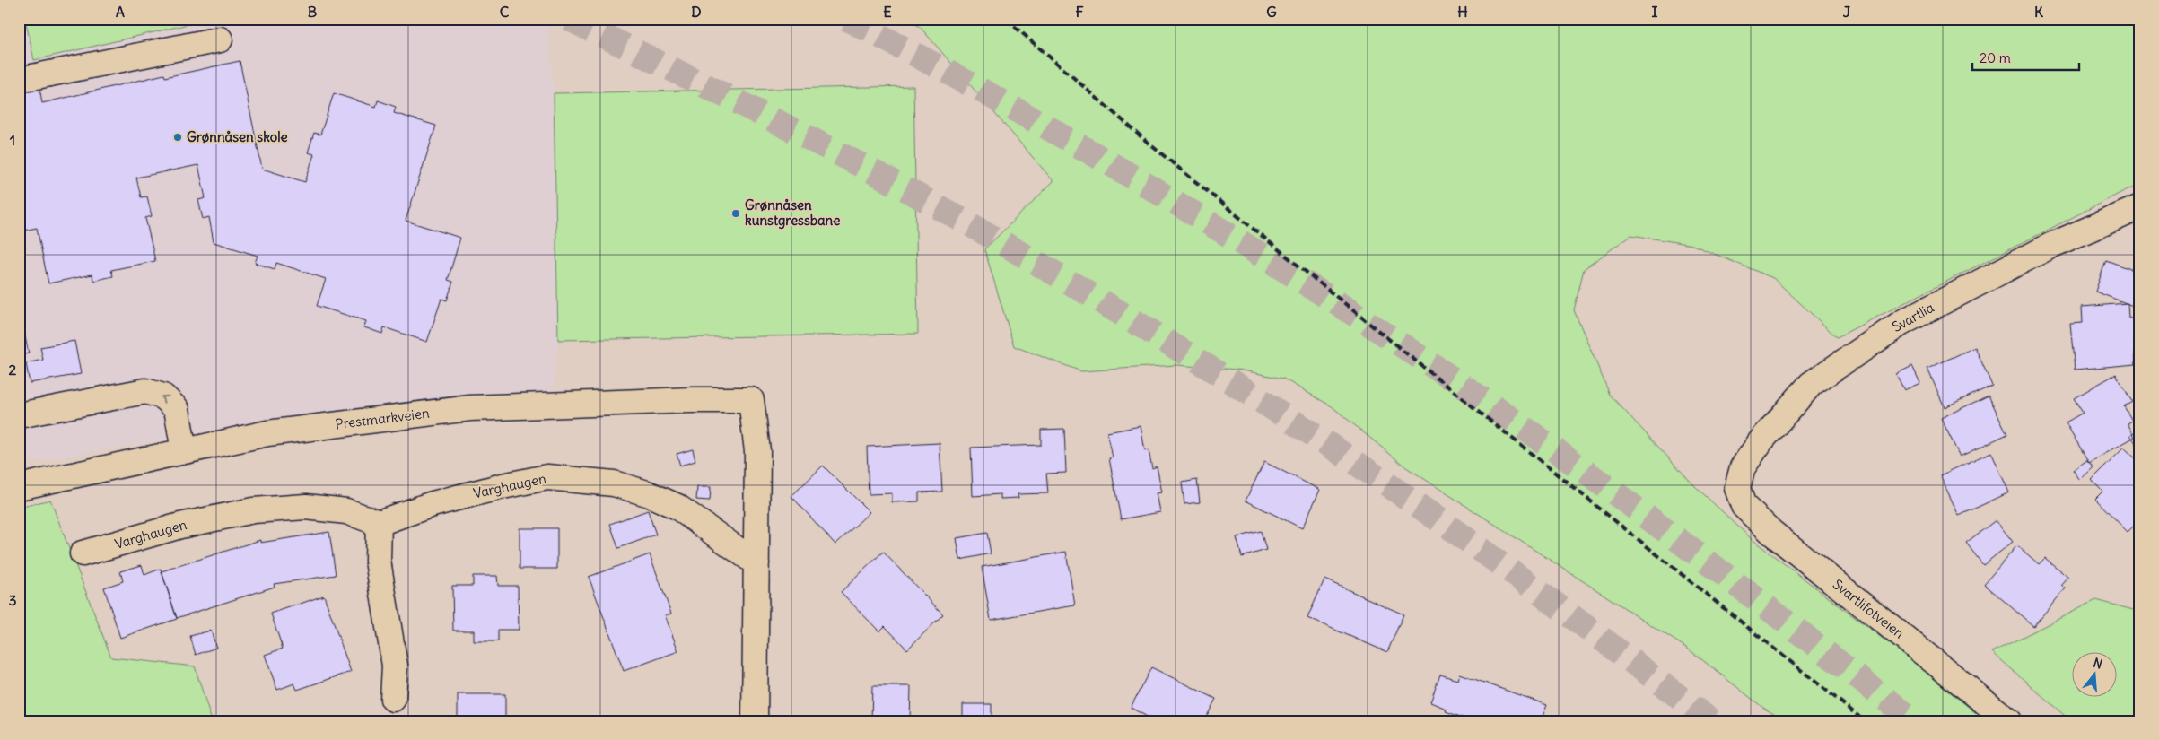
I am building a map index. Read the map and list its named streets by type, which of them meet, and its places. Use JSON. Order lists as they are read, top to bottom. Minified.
{"streets":{"street":["Svartlia","Prestmarkveien","Varghaugen","Svartlifotveien"]},"crossings":[["Svartlia","Svartlifotveien"],["Prestmarkveien","Varghaugen"]],"places":["Grønnåsen skole","Grønnåsen kunstgressbane"],"scale_bar":"20 m","north":"top","grid":{"columns":["A","B","C","D","E","F","G","H","I","J","K"],"rows":["1","2","3"]}}
